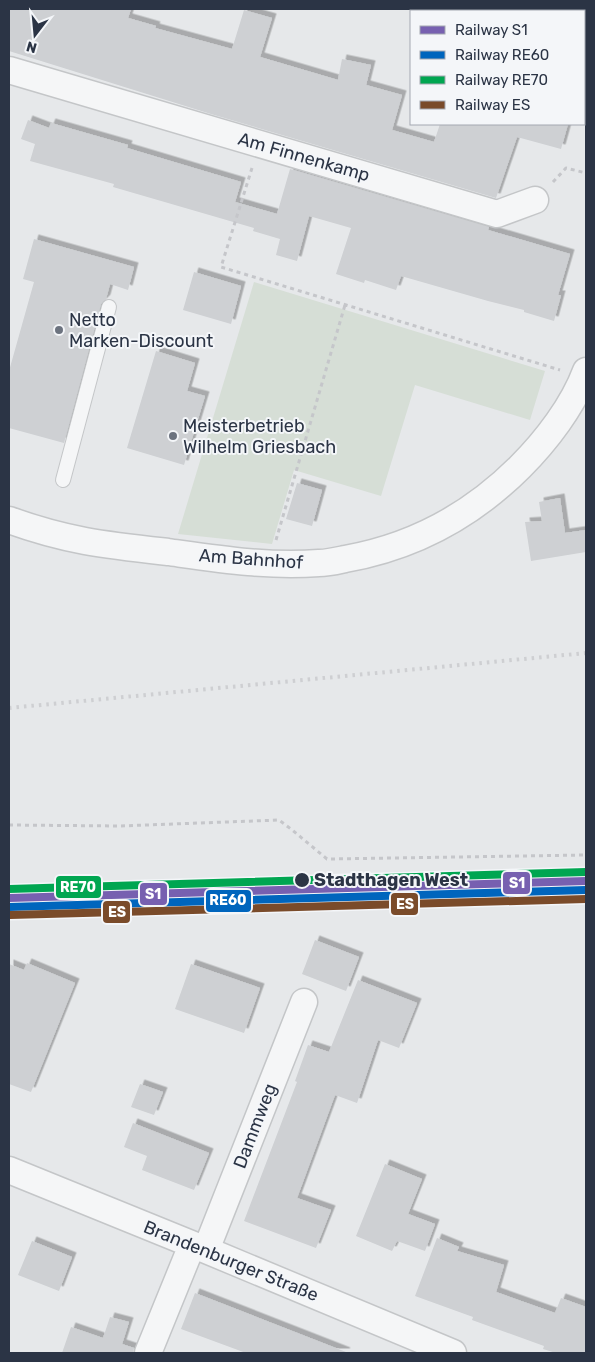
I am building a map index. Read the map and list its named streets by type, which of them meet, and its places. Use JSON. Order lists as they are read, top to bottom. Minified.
{"streets":{"street":["Am Finnenkamp","Am Bahnhof","Dammweg","Brandenburger Straße"]},"crossings":[["Dammweg","Brandenburger Straße"]],"places":["Netto Marken-Discount","Meisterbetrieb Wilhelm Griesbach","Stadthagen West"],"lines":["rail line RE70","rail line S1","rail line RE60","rail line ES"],"legend":["Railway S1","Railway RE60","Railway RE70","Railway ES"],"north":"bottom"}
